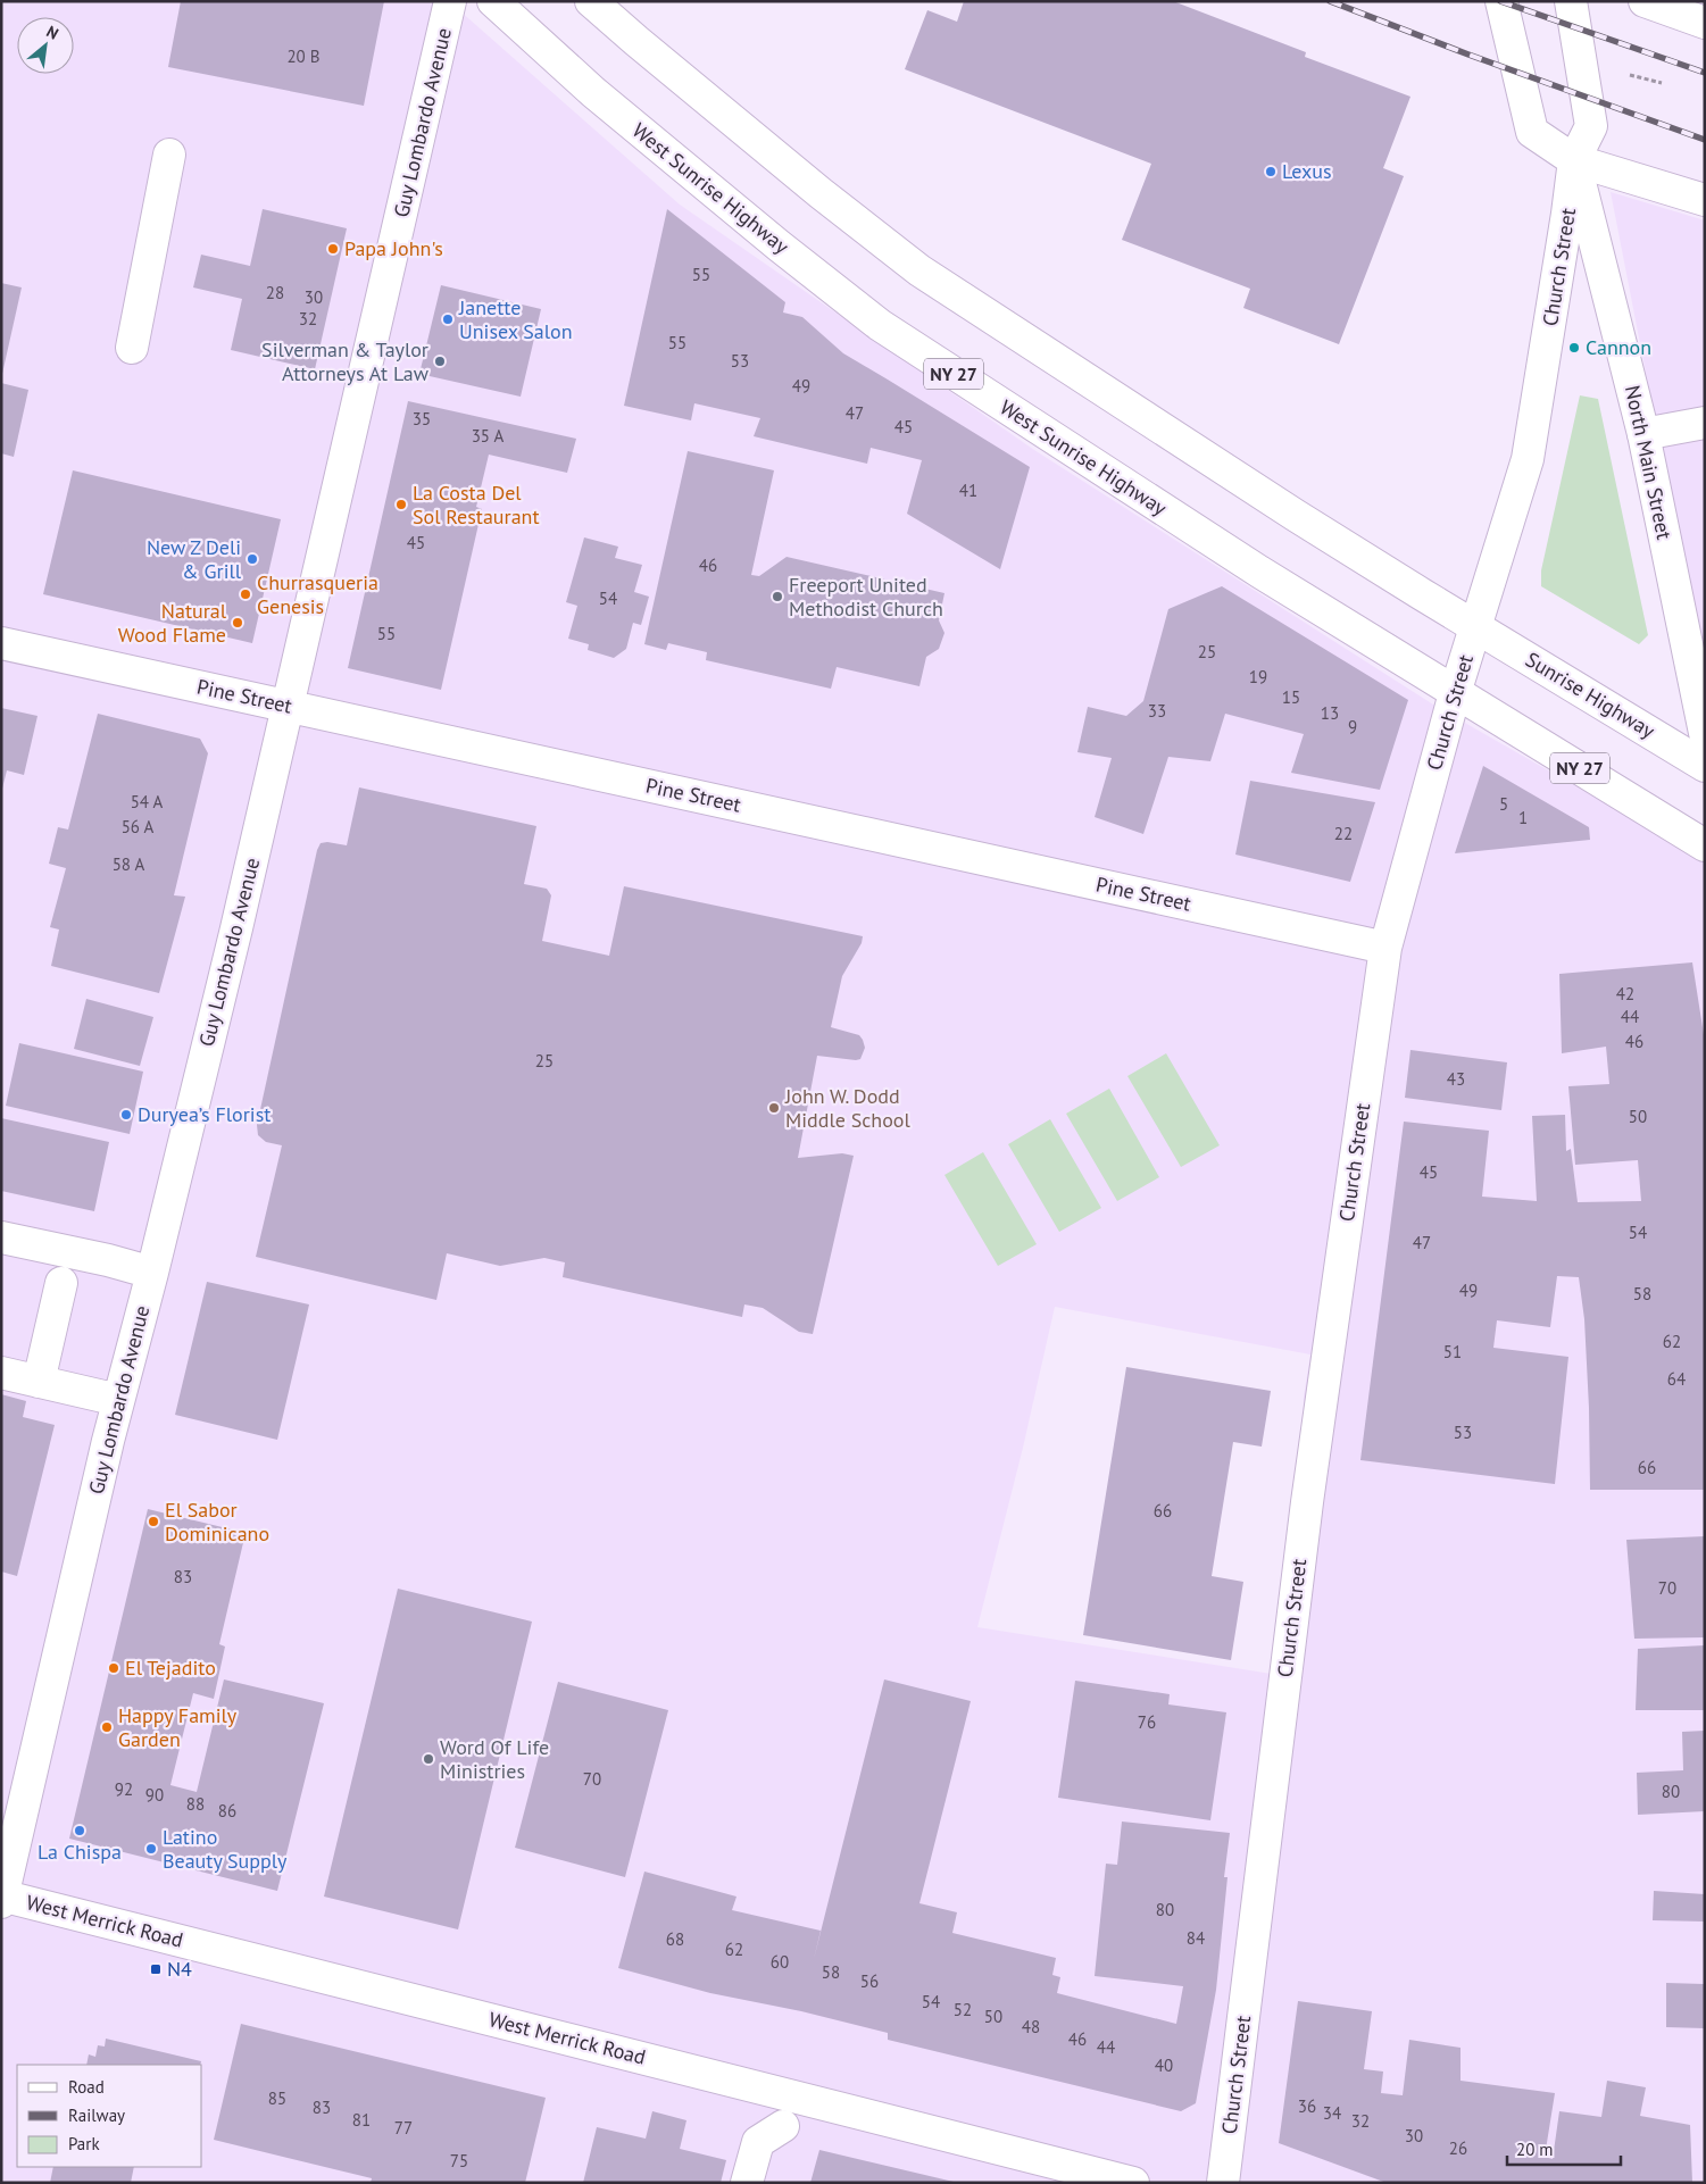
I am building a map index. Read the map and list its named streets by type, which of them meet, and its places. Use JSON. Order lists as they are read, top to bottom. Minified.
{"streets":{"main road":["Guy Lombardo Avenue","West Sunrise Highway","Church Street","NY 27","North Main Street","Sunrise Highway","Pine Street","West Merrick Road"]},"crossings":[["Guy Lombardo Avenue","Pine Street"],["Guy Lombardo Avenue","West Merrick Road"],["West Sunrise Highway","Church Street"],["West Sunrise Highway","NY 27"],["Church Street","NY 27"],["Church Street","North Main Street"],["Church Street","Sunrise Highway"],["Church Street","Pine Street"]],"places":{"other":["Lexus","Papa John's","Janette Unisex Salon","Cannon","Silverman & Taylor Attorneys At Law","La Costa Del Sol Restaurant","New Z Deli & Grill","Churrasqueria Genesis","Freeport United Methodist Church","Natural Wood Flame","John W. Dodd Middle School","Duryea’s Florist","El Sabor Dominicano","El Tejadito","Happy Family Garden","Word Of Life Ministries","La Chispa","Latino Beauty Supply"],"transit":["N4"]},"house_numbers":["20 B","55","28","30","32","55","53","49","47","35","45","35 A","41","45","46","54","55","25","19","15","33","13","9","54 A","5","1","56 A","22","58 A","42","44","46","25","43","50","45","54","47","49","58","62","51","64","53","66","66","83","70","76","70","92","80","90","88","86","80","84","68","62","60","58","56","54","52","50","48","46","44","40","85","36","83","34","81","32","77","30","26","75"],"legend":["Road","Railway","Park"],"scale_bar":"20 m","north":"top right"}
